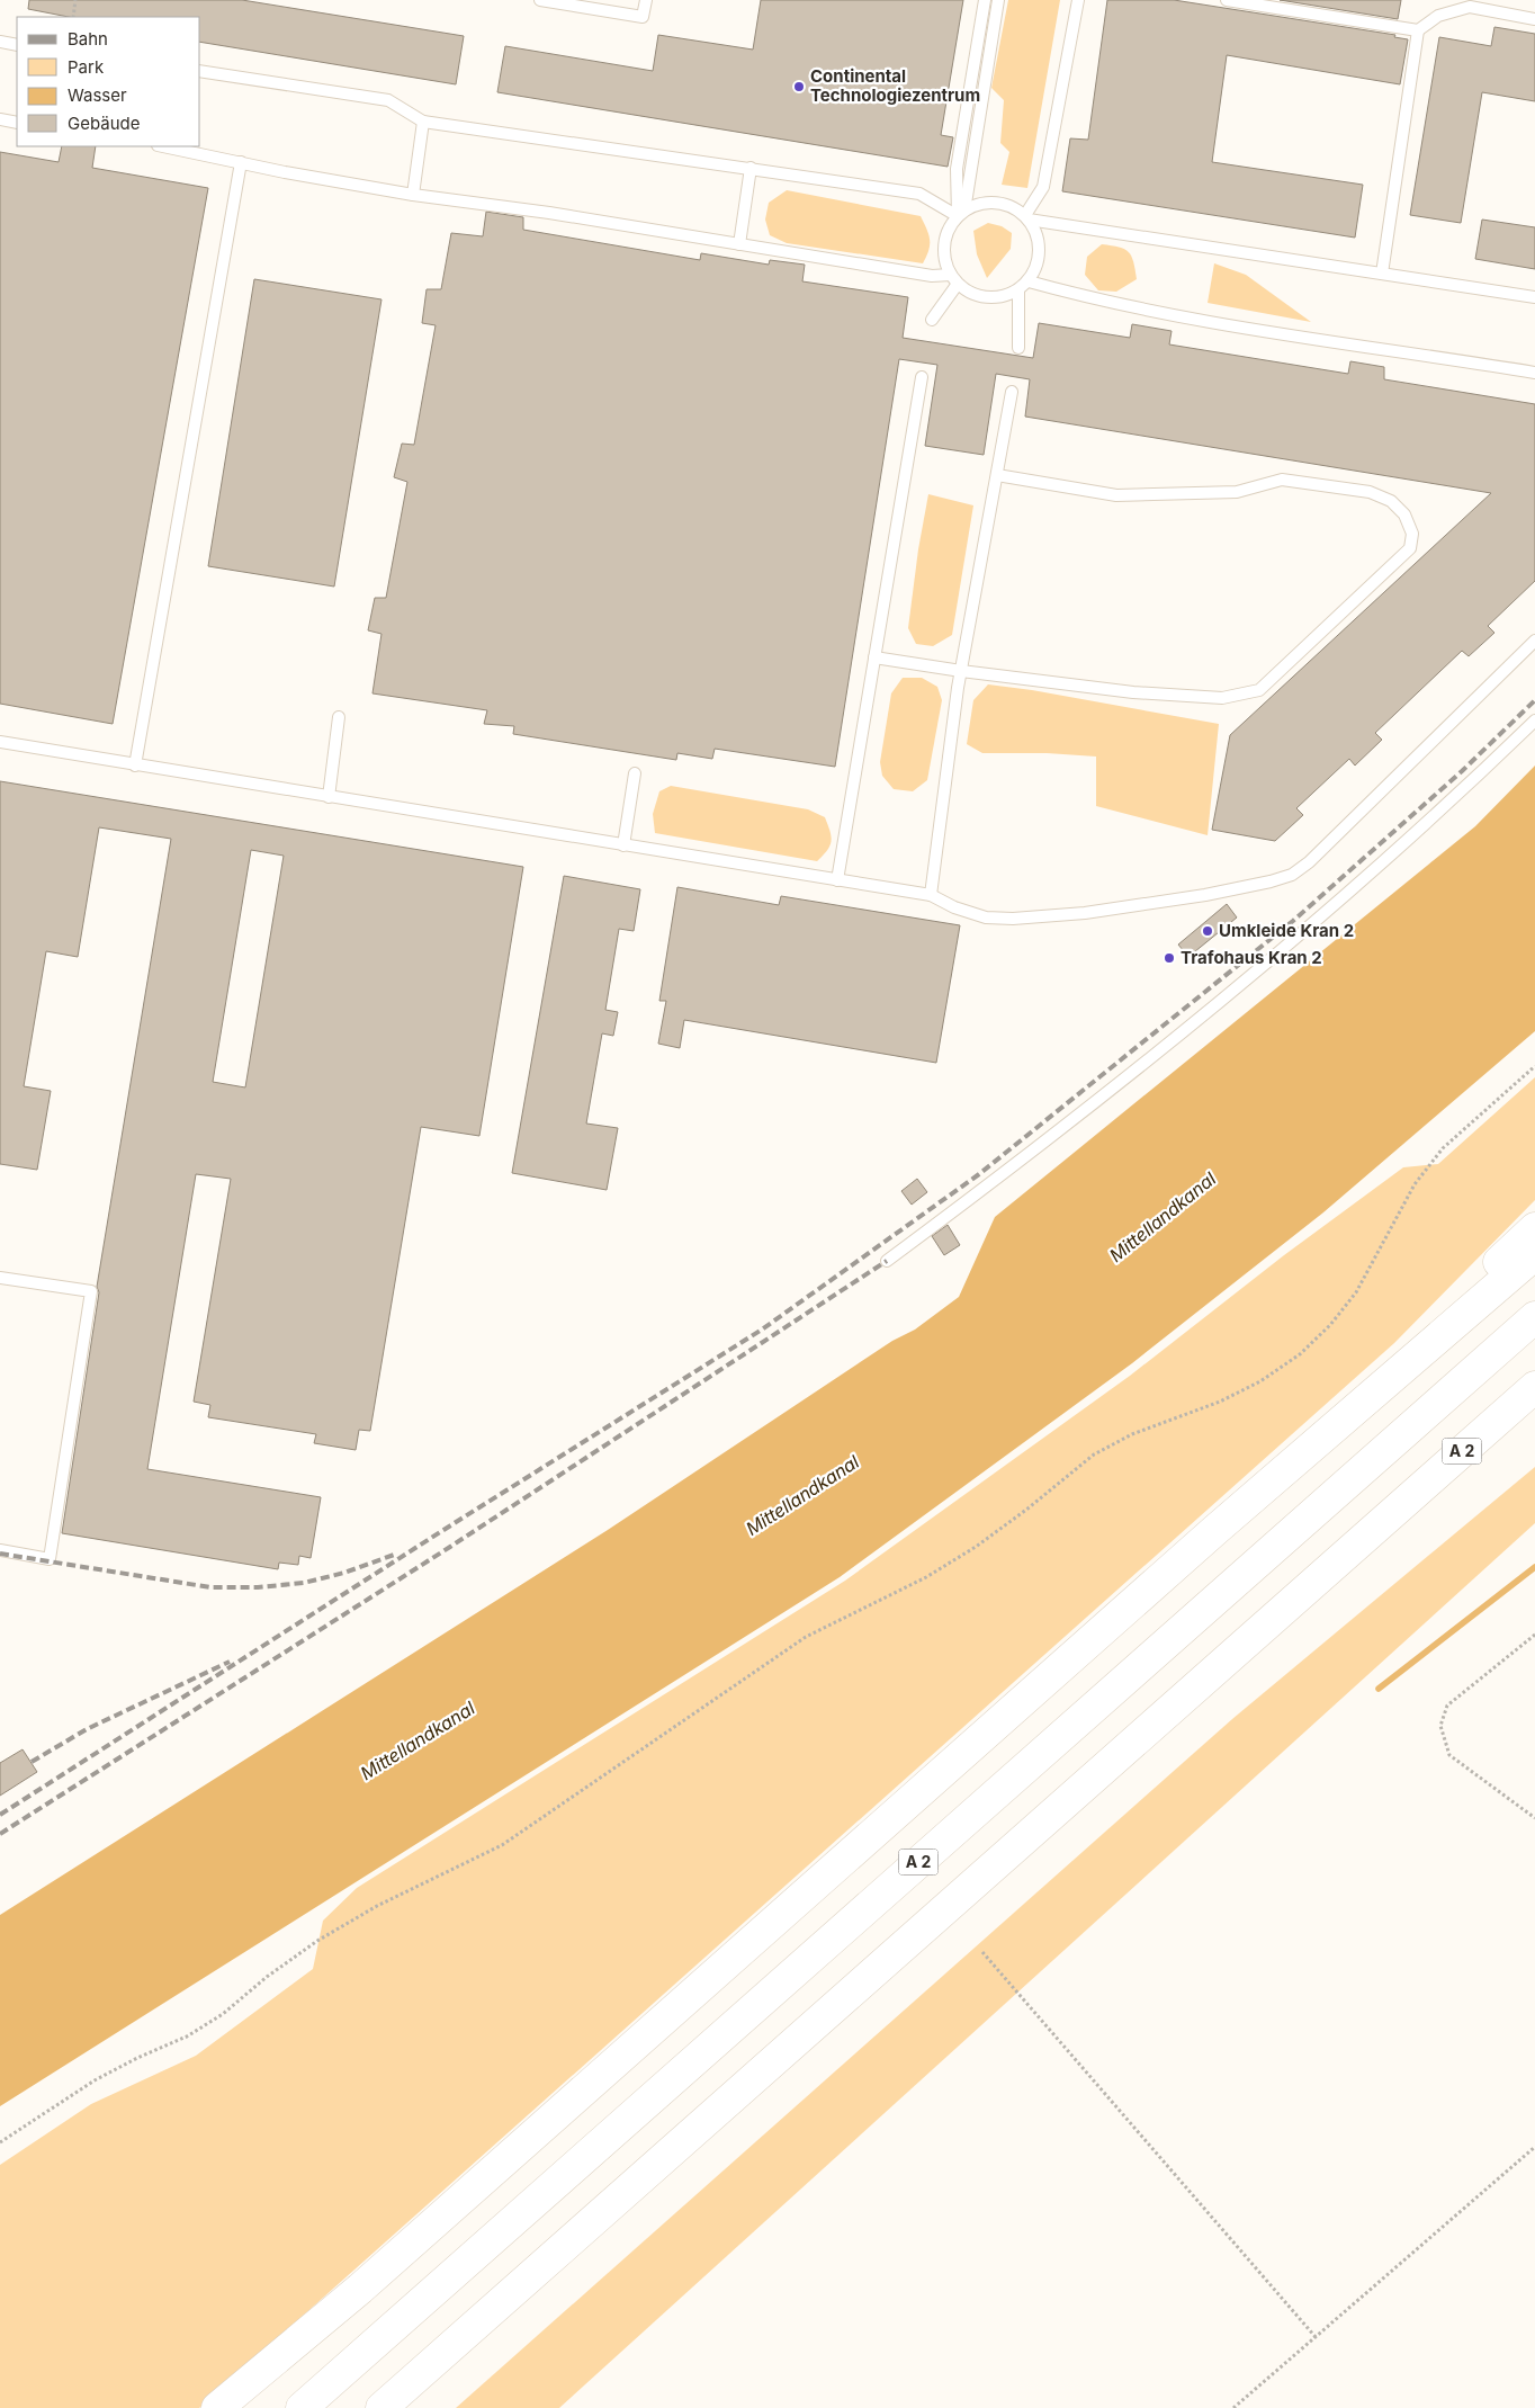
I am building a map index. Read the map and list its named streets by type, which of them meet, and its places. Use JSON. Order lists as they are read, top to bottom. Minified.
{"streets":{"highway":["A 2"]},"water":["Mittellandkanal"],"places":["Continental Technologiezentrum","Umkleide Kran 2","Trafohaus Kran 2"],"legend":["Bahn","Park","Wasser","Gebäude"]}
